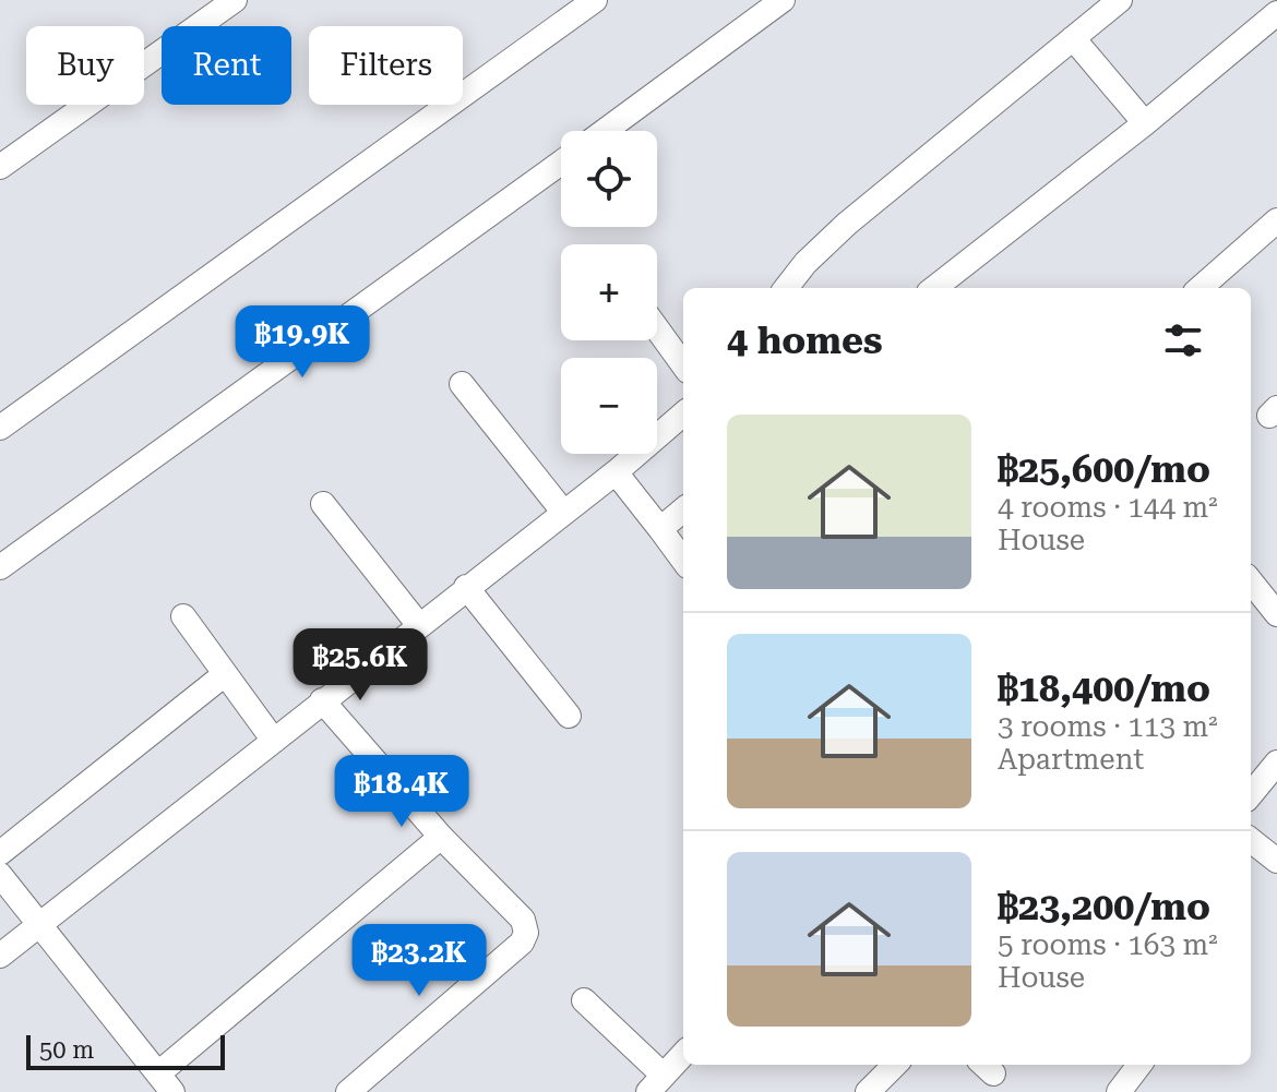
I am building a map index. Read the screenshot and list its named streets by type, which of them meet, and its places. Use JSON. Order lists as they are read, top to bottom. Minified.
{"scale_bar":"50 m","page":{"chip":["Buy","Rent","Filters"],"map_buttons":["+","−"],"heading":"4 homes","price":["฿19.9K","฿25.6K","฿18.4K","฿23.2K"],"list":[{"name":"฿25,600/mo","note":"4 rooms · 144 m² · House"},{"name":"฿18,400/mo","note":"3 rooms · 113 m² · Apartment"},{"name":"฿23,200/mo","note":"5 rooms · 163 m² · House"}],"scale":"50 m"}}
